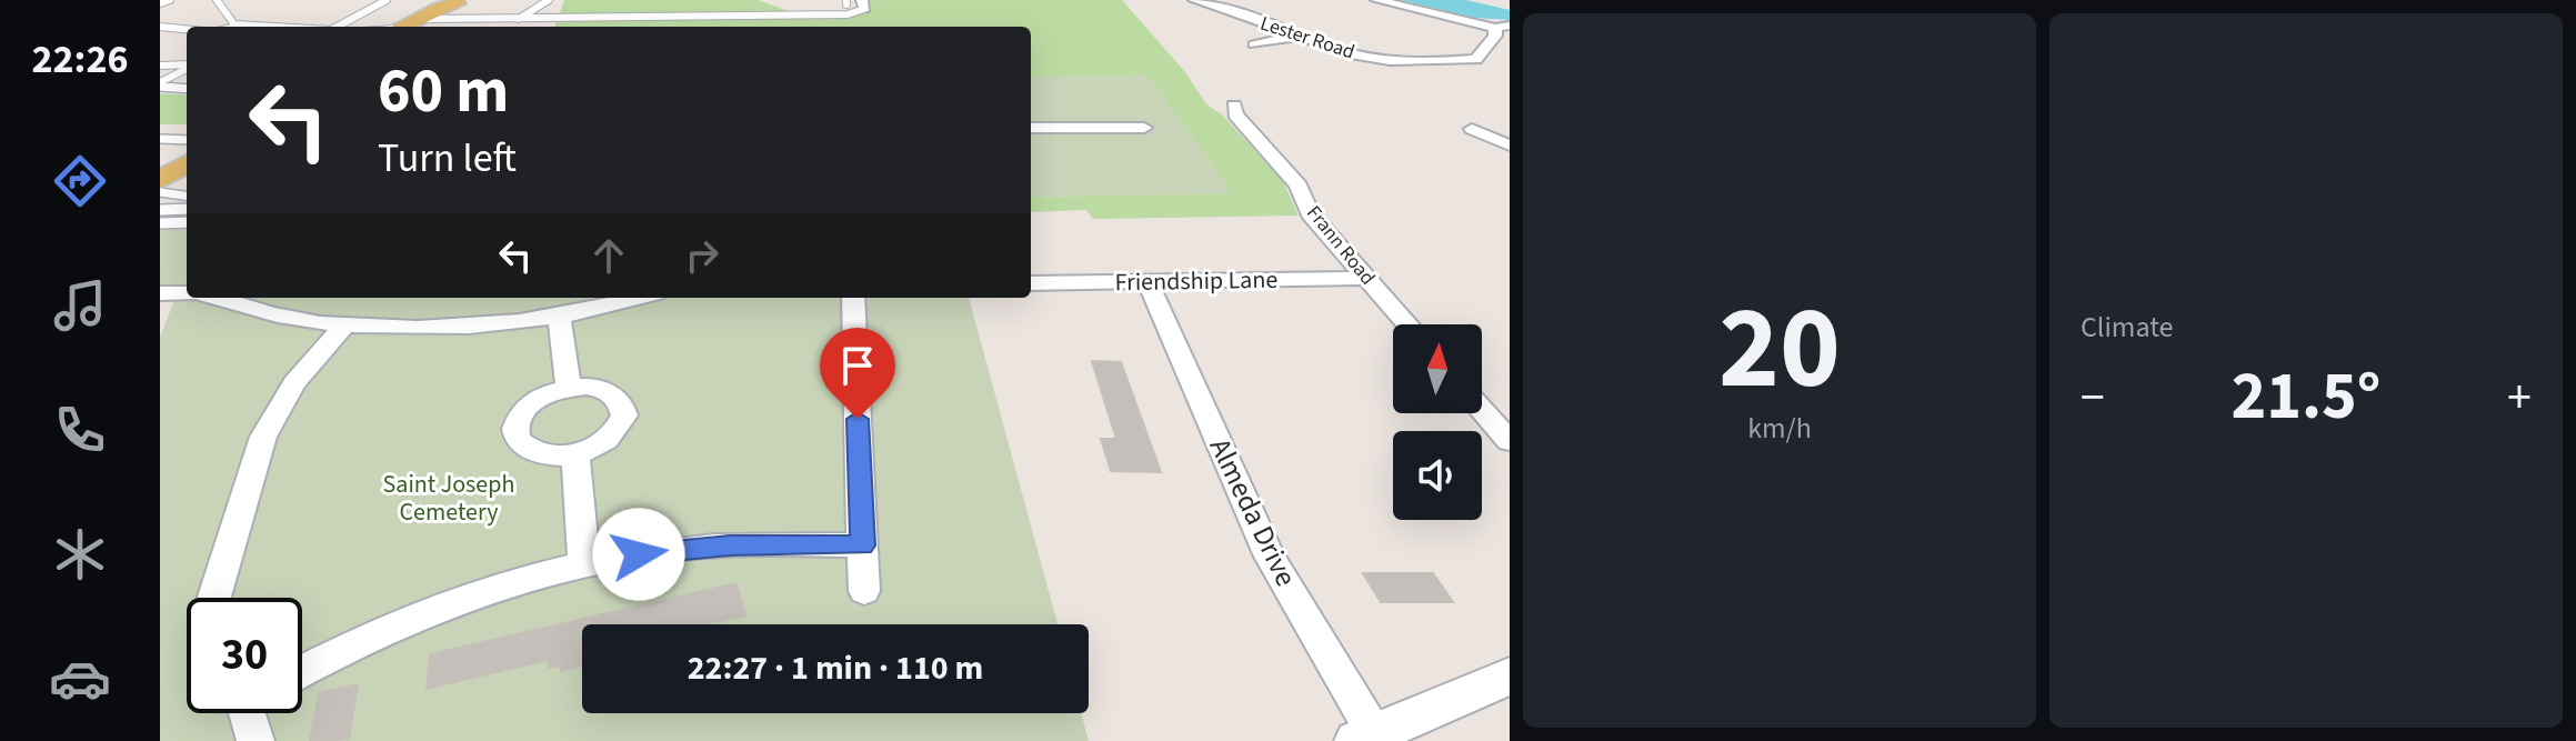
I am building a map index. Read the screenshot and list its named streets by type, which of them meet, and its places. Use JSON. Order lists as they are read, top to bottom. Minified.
{"streets":{"street":["Lester Road","Frann Road","Friendship Lane","Almeda Drive"]},"crossings":[["Frann Road","Friendship Lane"],["Friendship Lane","Almeda Drive"]],"parks":["Saint Joseph Cemetery"],"north":"top","page":{"tabs":"22:26","tile":[["20","km/h"],"Climate"],"turn":["60 m","Turn left"],"heat":["−","21.5°","+"],"limit":"30","trip":"22:27 · 1 min · 110 m"}}
